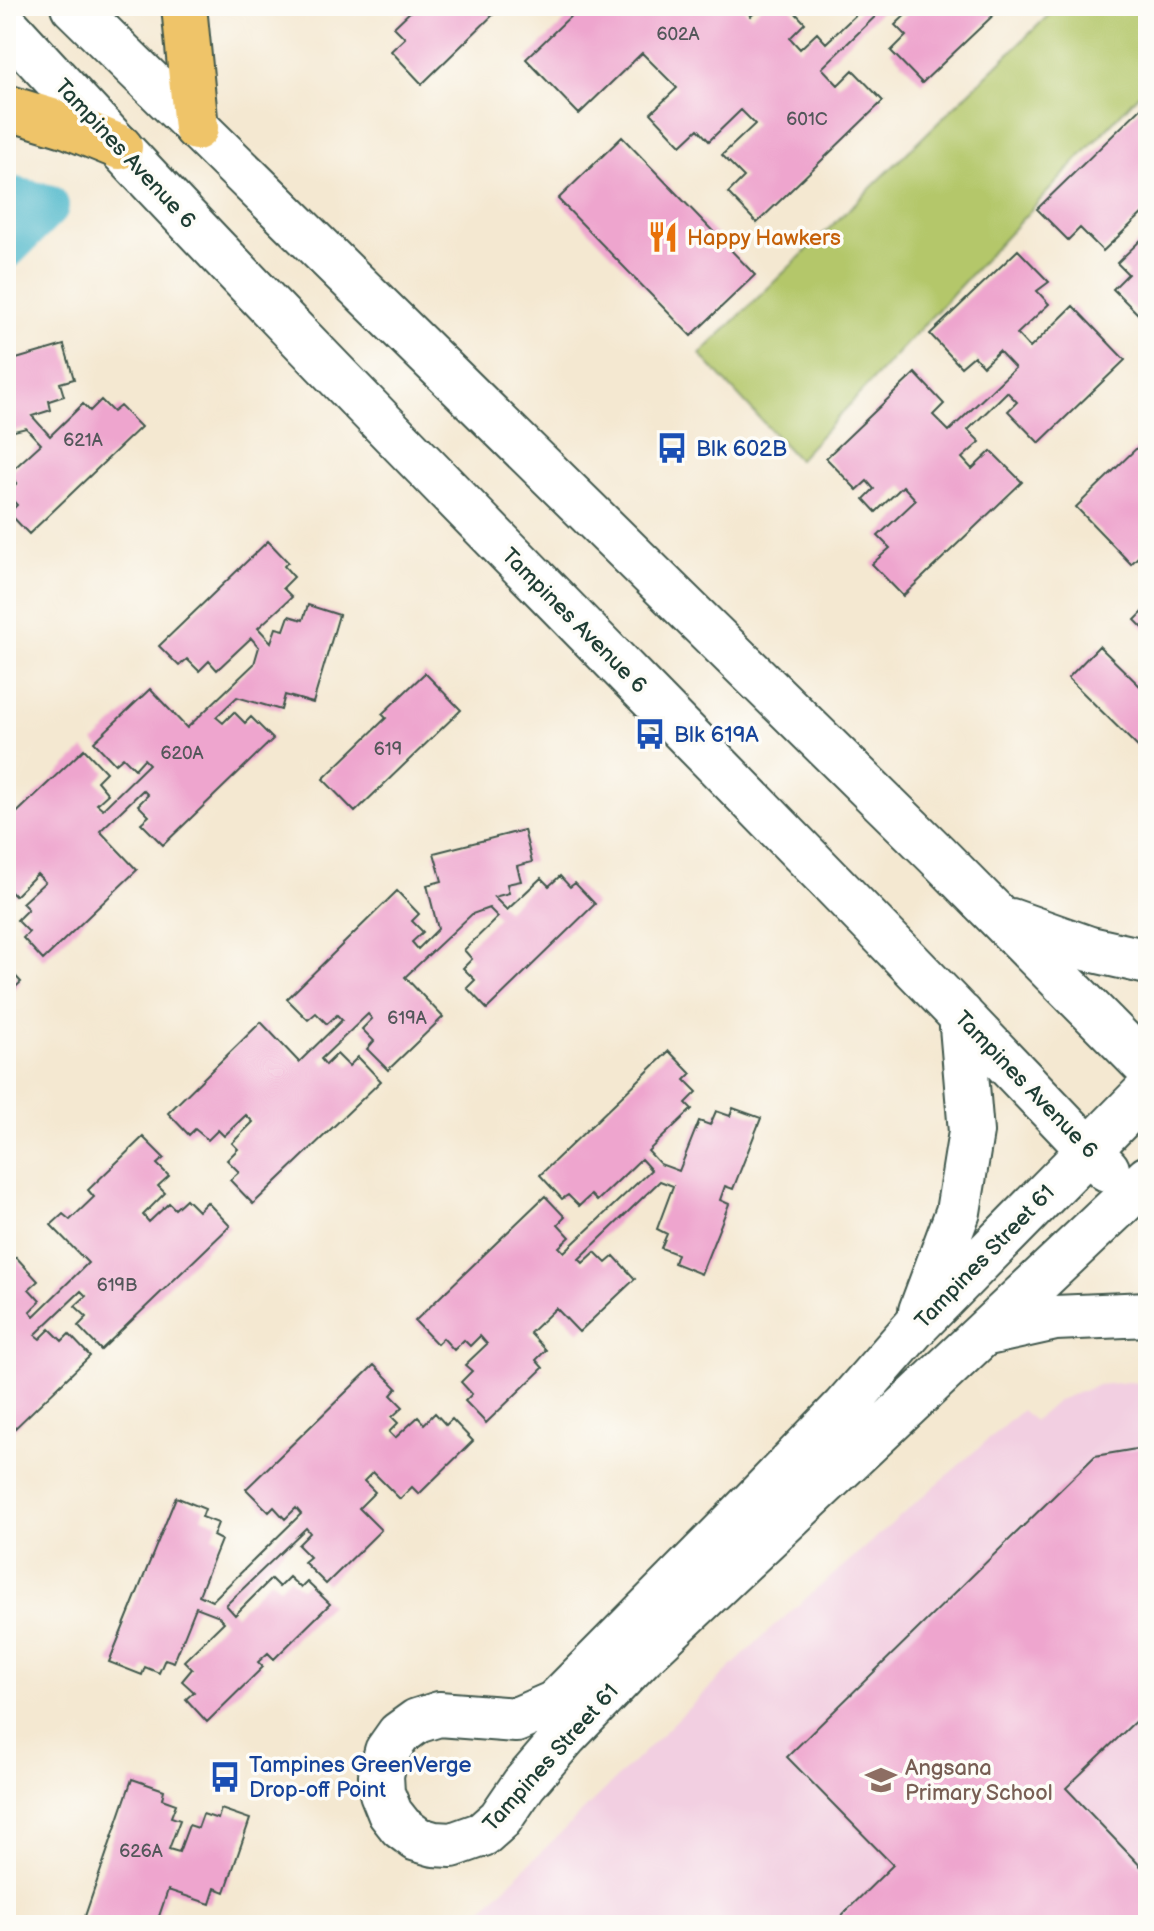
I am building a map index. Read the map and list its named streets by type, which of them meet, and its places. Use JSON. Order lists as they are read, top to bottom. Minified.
{"streets":{"street":["Tampines Avenue 6","Tampines Street 61"]},"crossings":[["Tampines Avenue 6","Tampines Street 61"]],"places":{"restaurant":["Happy Hawkers"],"bus stop":["Blk 602B","Blk 619A","Tampines GreenVerge Drop-off Point"],"school or university":["Angsana Primary School"]},"house_numbers":["602A","601C","621A","619","620A","619A","619B","626A"]}
